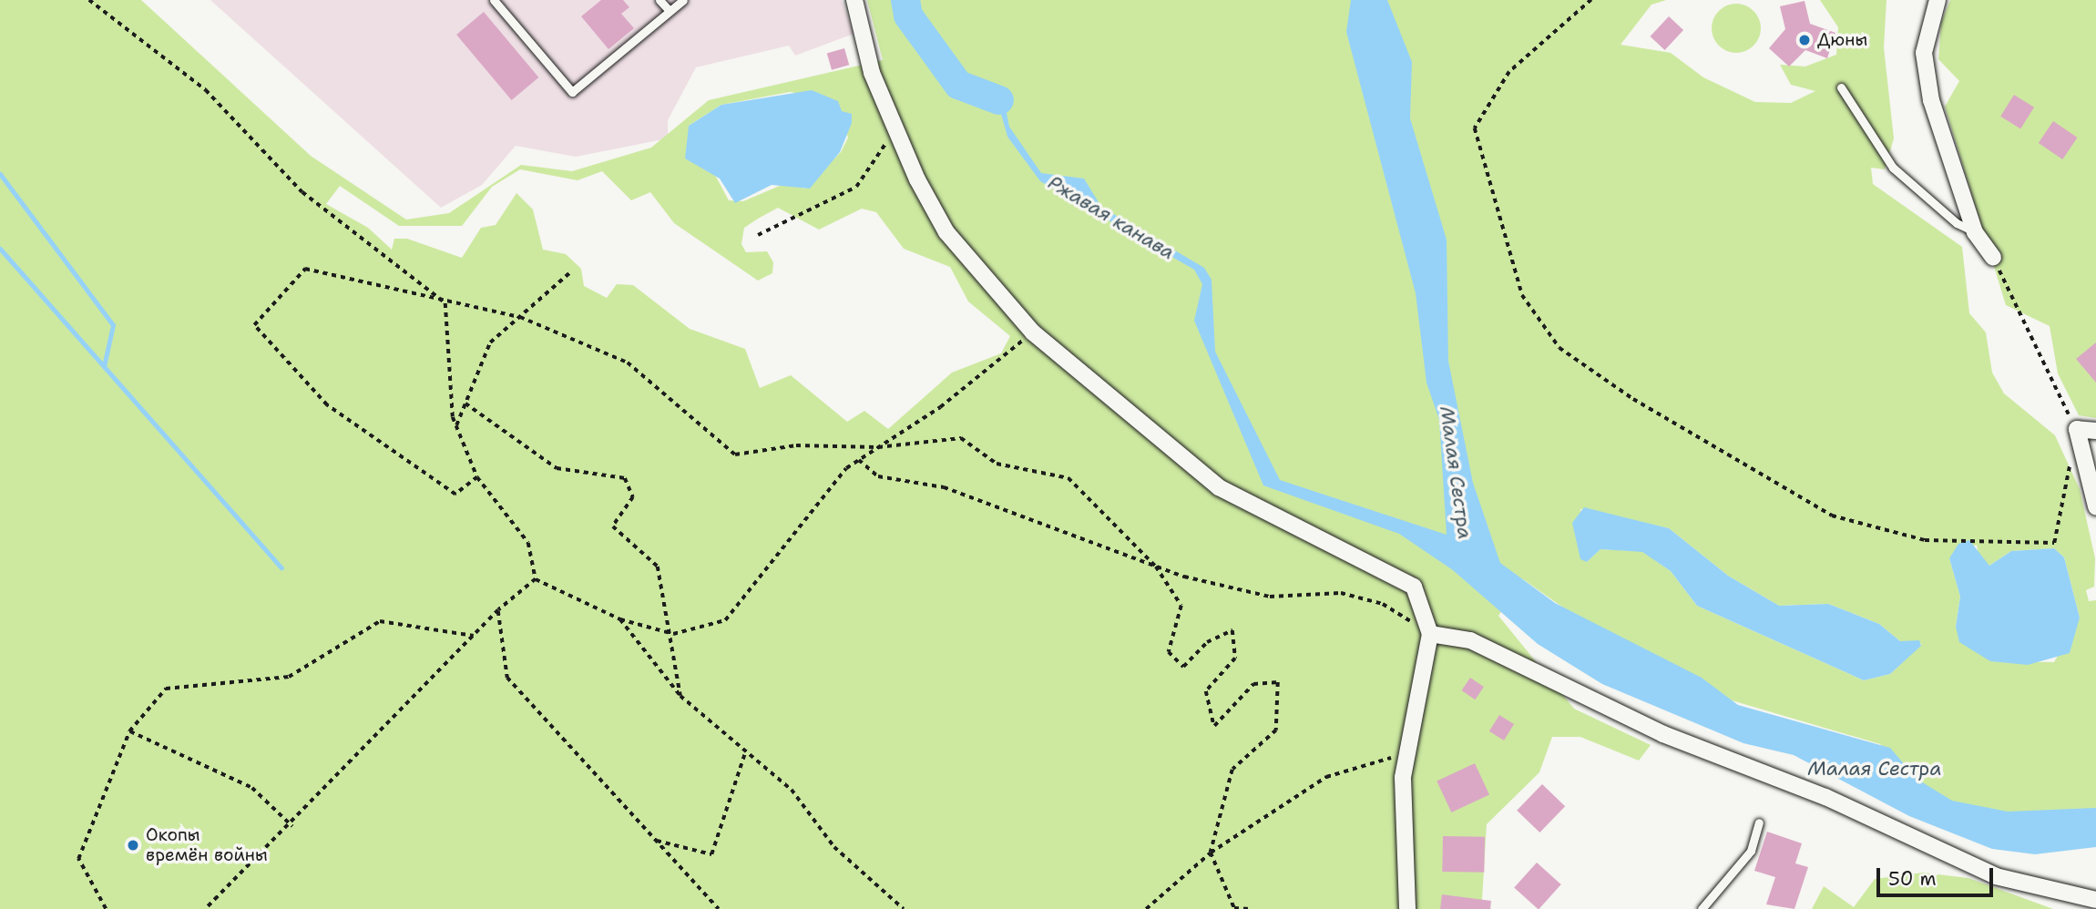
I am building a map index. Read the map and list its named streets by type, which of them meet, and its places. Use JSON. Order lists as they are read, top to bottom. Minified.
{"water":["Ржавая канава","Малая Сестра"],"places":["Дюны","Окопы времён войны"],"scale_bar":"50 m"}
